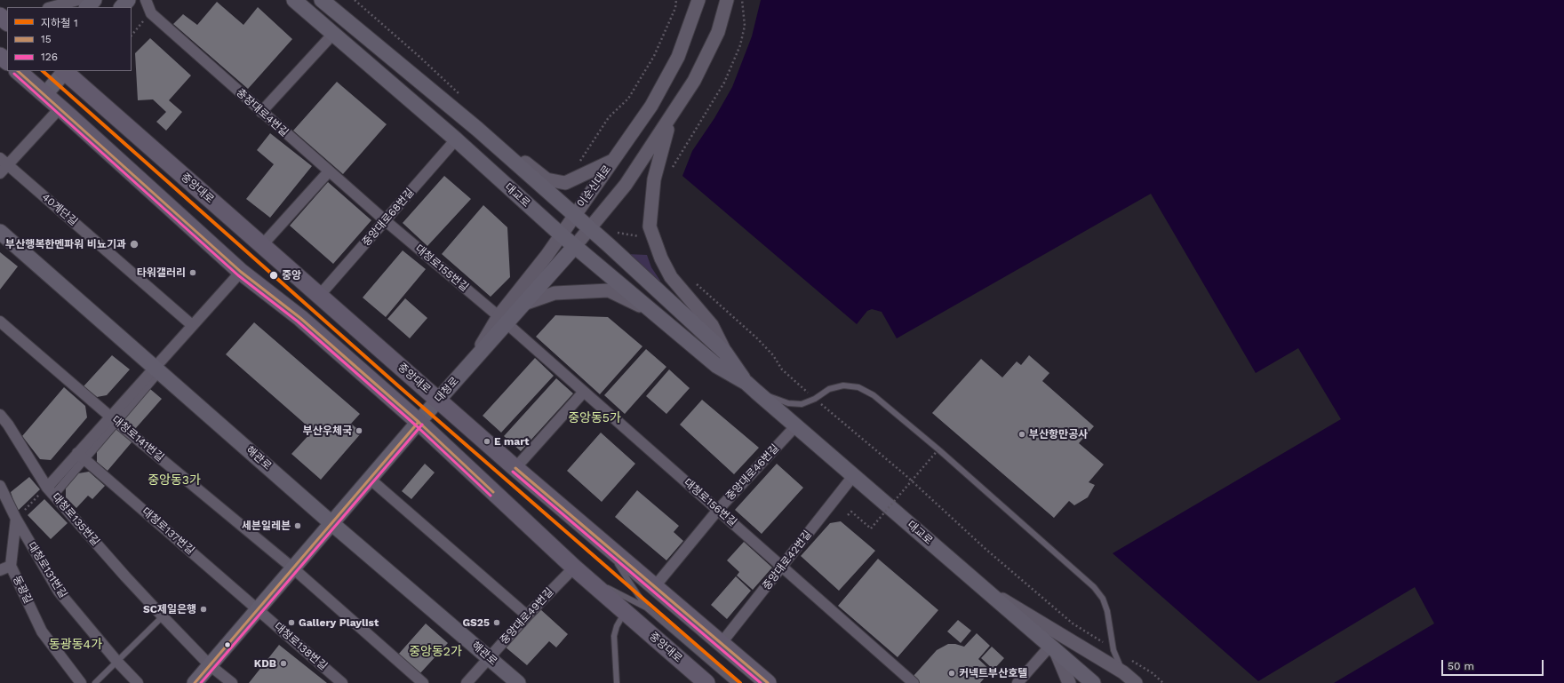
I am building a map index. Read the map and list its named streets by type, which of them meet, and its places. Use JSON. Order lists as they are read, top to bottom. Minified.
{"streets":{"main road":["중앙대로","대교로","대청로","해관로"],"street":["충장대로4번길","이순신대로","40계단길","중앙대로68번길","대청로155번길","대청로141번길","중앙대로46번길","대청로156번길","대청로135번길","대청로137번길","중앙대로42번길","대청로131번길","동광길","중앙대로49번길","대청로138번길"]},"crossings":[["충장대로4번길","중앙대로68번길"],["충장대로4번길","대청로155번길"],["이순신대로","대교로"],["이순신대로","대청로155번길"],["이순신대로","대청로"],["이순신대로","대청로156번길"],["중앙대로","중앙대로68번길"],["중앙대로","대청로"],["중앙대로","중앙대로46번길"],["중앙대로","중앙대로42번길"],["중앙대로","중앙대로49번길"],["대교로","중앙대로68번길"],["대교로","대청로"],["대교로","중앙대로46번길"],["대교로","중앙대로42번길"],["중앙대로68번길","대청로155번길"],["대청로155번길","대청로"],["대청로155번길","대청로156번길"],["대청로","대청로141번길"],["대청로","해관로"],["대청로","대청로156번길"],["대청로","대청로135번길"],["대청로","대청로137번길"],["대청로","대청로138번길"],["해관로","중앙대로49번길"],["중앙대로46번길","대청로156번길"],["대청로156번길","중앙대로42번길"],["대청로137번길","대청로138번길"],["대청로131번길","동광길"]],"districts":["중앙동5가","중앙동3가","동광동4가","중앙동2가"],"places":["부산행복한멘파워 비뇨기과","타워갤러리","중앙","부산우체국","부산항만공사","E mart","세븐일레븐","SC제일은행","Gallery Playlist","GS25","KDB","커넥트부산호텔"],"lines":["metro line 1","transit line 15","transit line 126"],"legend":["지하철 1","15","126"],"scale_bar":"50 m"}
